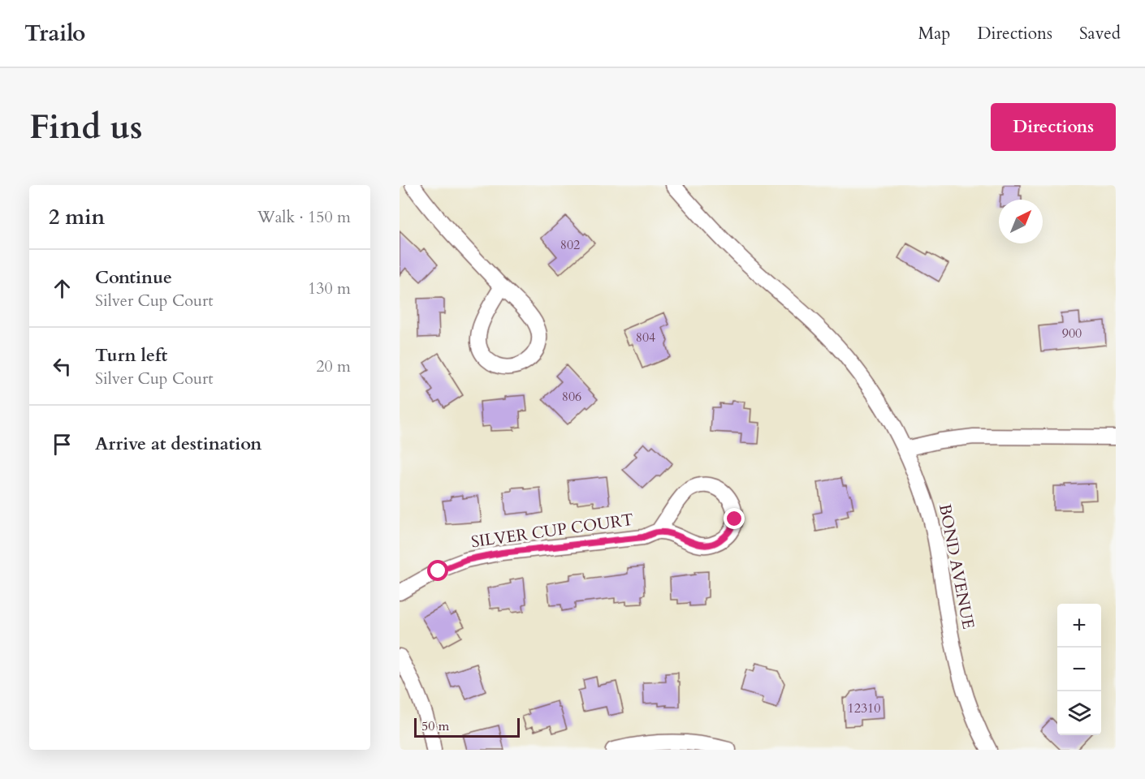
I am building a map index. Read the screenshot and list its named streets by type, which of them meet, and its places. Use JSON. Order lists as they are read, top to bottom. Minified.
{"streets":{"street":["SILVER CUP COURT","BOND AVENUE"]},"house_numbers":["802","900","804","806","12310"],"scale_bar":"50 m","north":"top right","page":{"header":"Trailo","nav":["Map","Directions","Saved"],"buttons":"Directions","title":"Find us","heading":["2 min","Walk · 150 m"],"list":[["Continue","Silver Cup Court","130 m"],["Turn left","Silver Cup Court","20 m"],"Arrive at destination"],"map_buttons":["+","−"],"scale":"50 m"}}
